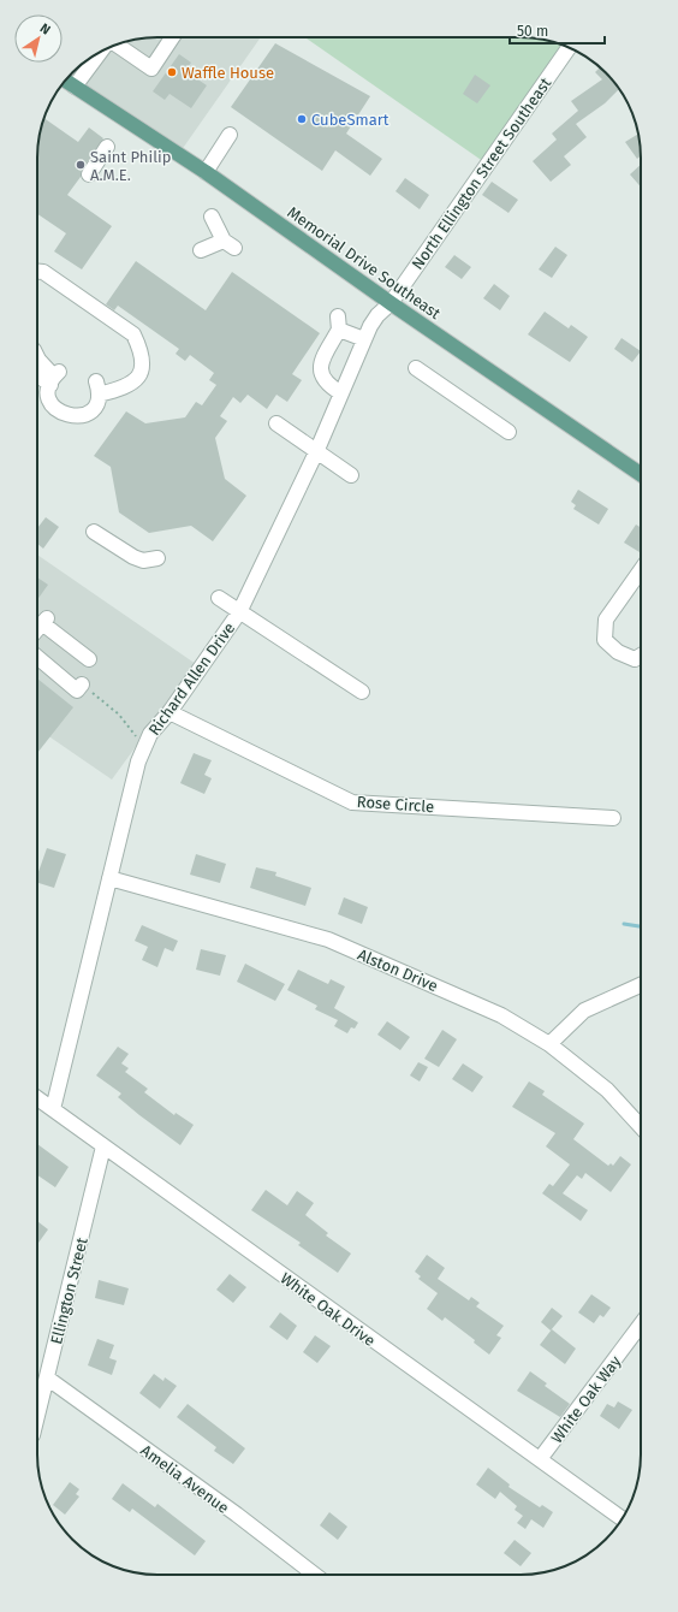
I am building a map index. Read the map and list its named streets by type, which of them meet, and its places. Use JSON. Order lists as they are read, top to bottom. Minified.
{"streets":{"main road":["Memorial Drive Southeast"],"street":["North Ellington Street Southeast","Richard Allen Drive","Rose Circle","Alston Drive","Ellington Street","White Oak Drive","White Oak Way","Amelia Avenue"]},"crossings":[["North Ellington Street Southeast","Memorial Drive Southeast"],["North Ellington Street Southeast","Richard Allen Drive"],["Memorial Drive Southeast","Richard Allen Drive"],["Richard Allen Drive","Rose Circle"],["Richard Allen Drive","Alston Drive"],["Richard Allen Drive","White Oak Drive"],["Ellington Street","White Oak Drive"],["Ellington Street","Amelia Avenue"],["White Oak Drive","White Oak Way"]],"places":["Waffle House","CubeSmart","Saint Philip A.M.E."],"scale_bar":"50 m","north":"top right"}
